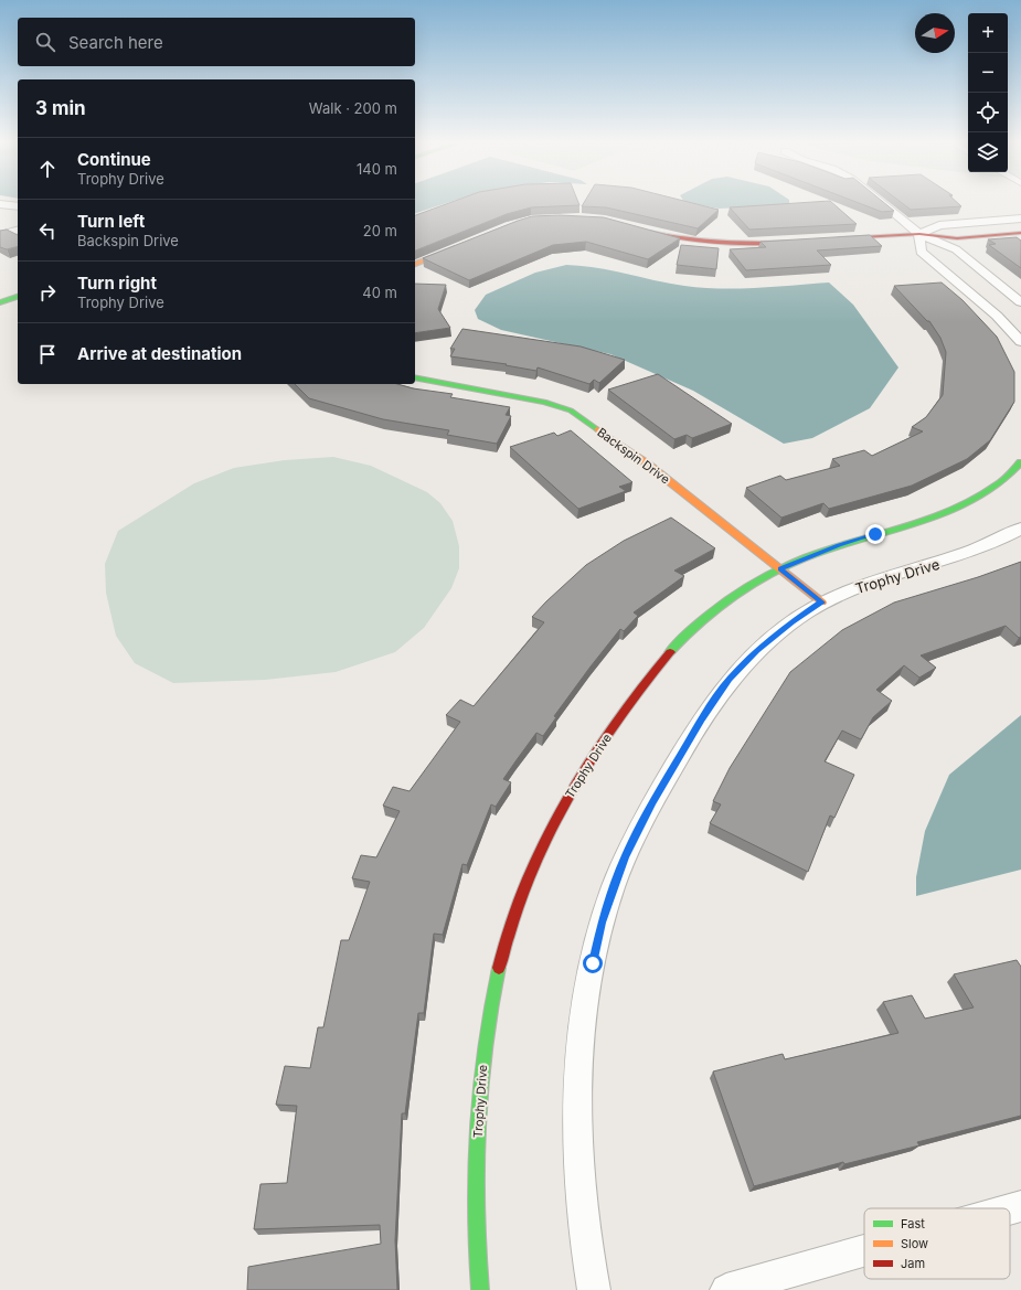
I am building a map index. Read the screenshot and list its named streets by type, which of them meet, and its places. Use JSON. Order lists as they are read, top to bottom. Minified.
{"streets":{"street":["Backspin Drive","Trophy Drive"]},"crossings":[["Backspin Drive","Trophy Drive"]],"legend":["Fast","Slow","Jam"],"north":"right","page":{"map_buttons":["+","−"],"search":"Search here","heading":["3 min","Walk · 200 m"],"list":[["Continue","Trophy Drive","140 m"],["Turn left","Backspin Drive","20 m"],["Turn right","Trophy Drive","40 m"],"Arrive at destination"]}}
